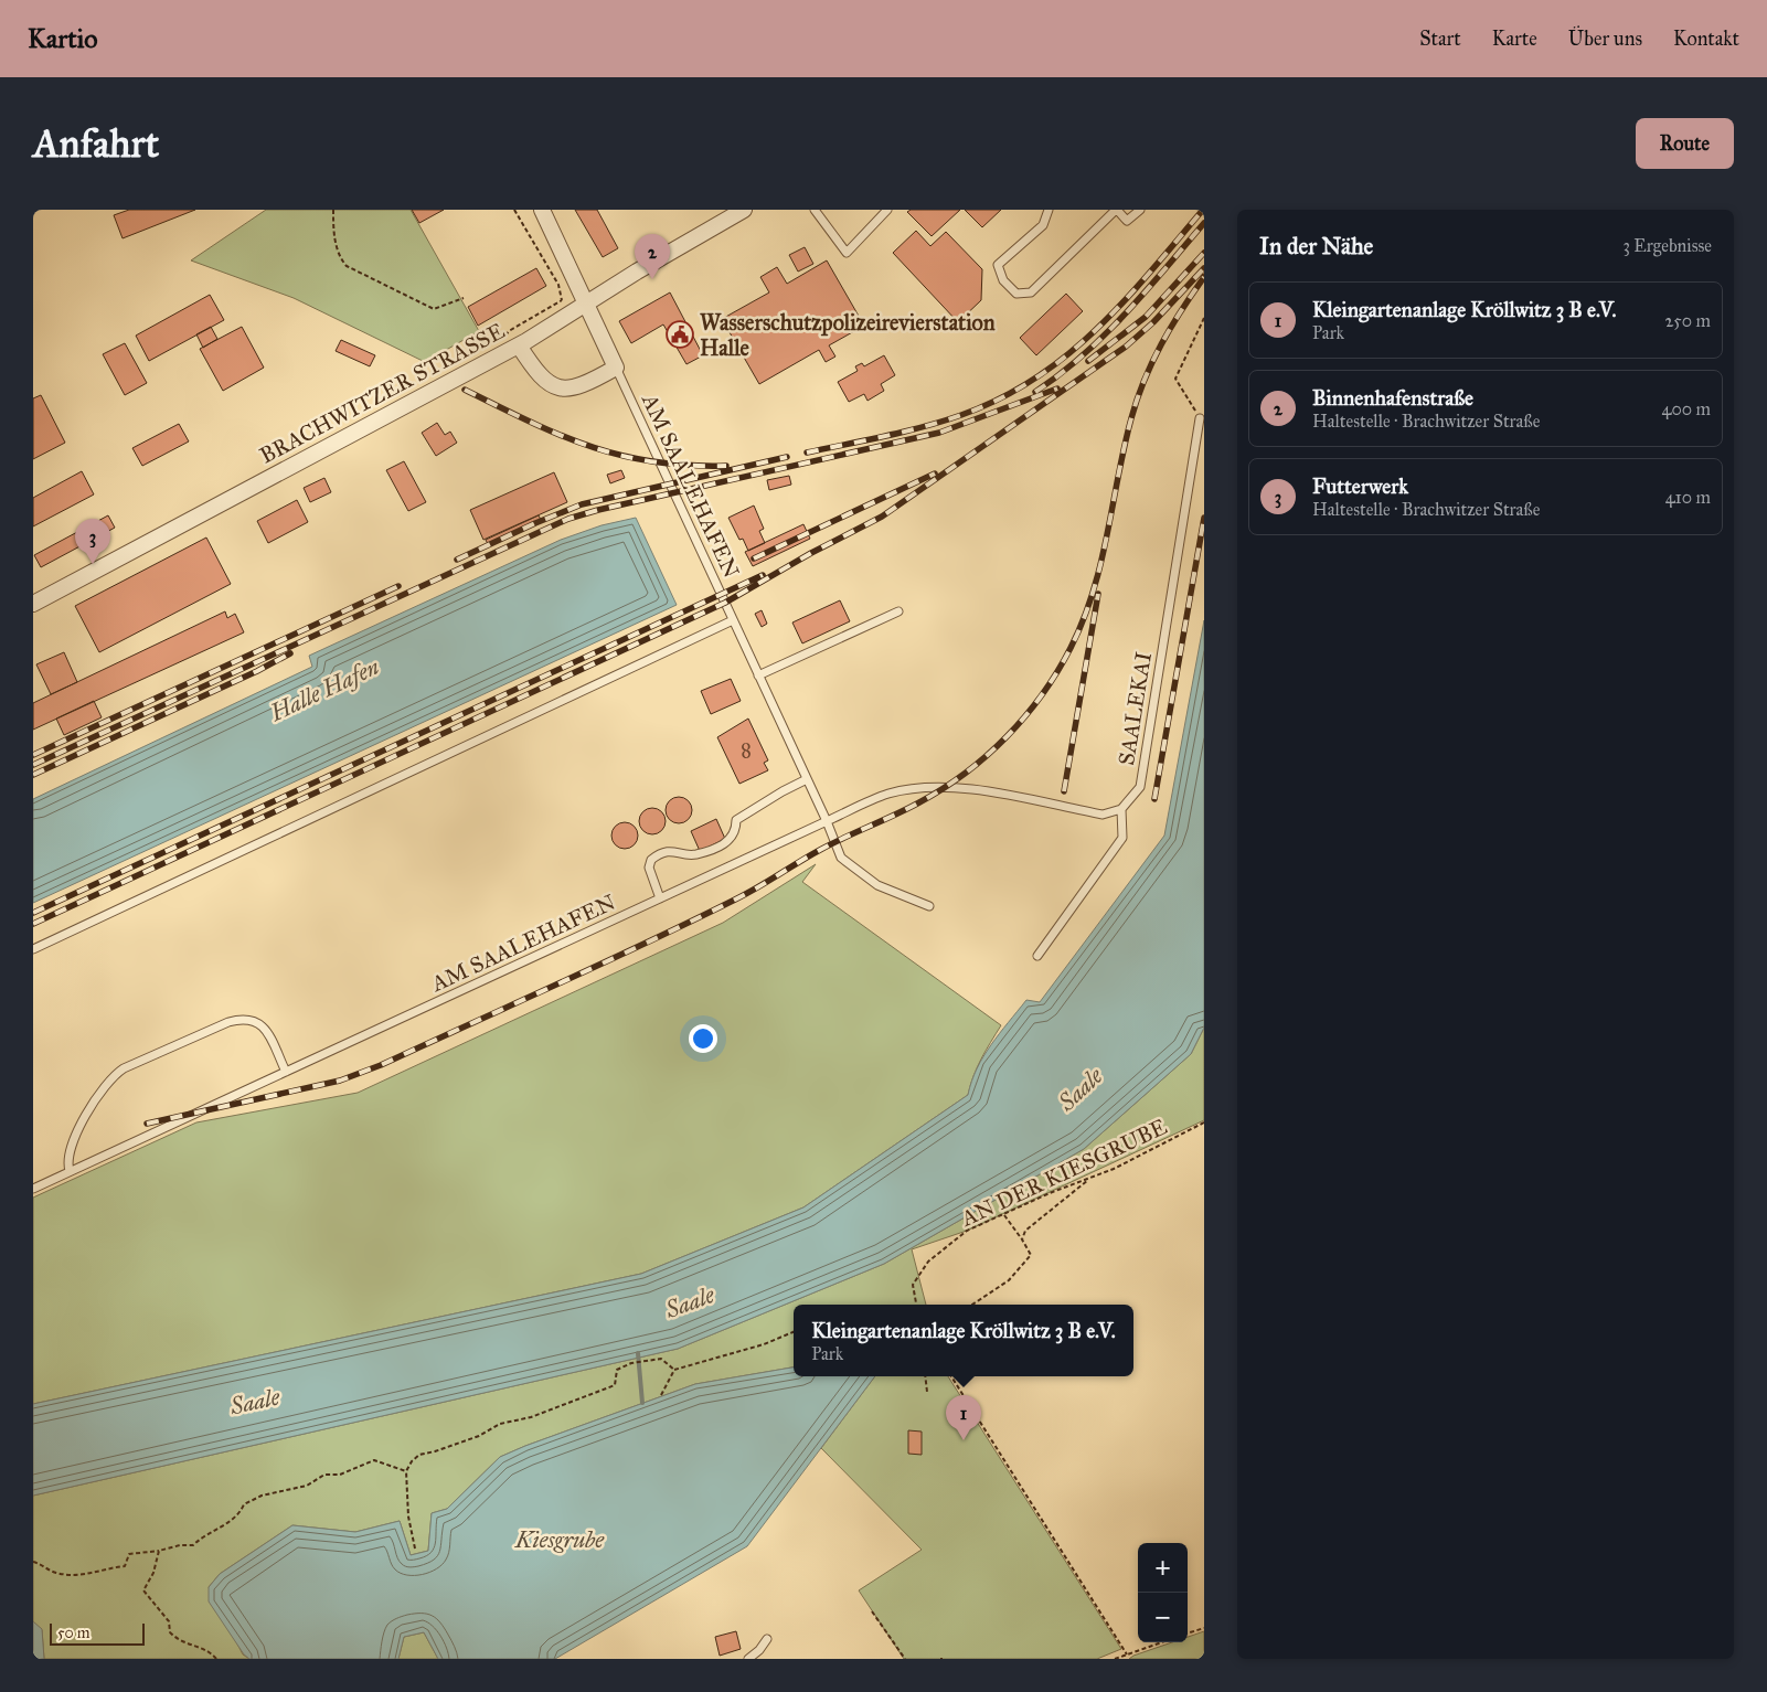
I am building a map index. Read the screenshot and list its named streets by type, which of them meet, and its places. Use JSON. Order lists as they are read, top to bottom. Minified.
{"streets":{"street":["BRACHWITZER STRASSE"],"lane":["AM SAALEHAFEN","SAALEKAI"],"path":["AN DER KIESGRUBE"]},"water":["Halle Hafen","Saale","Kiesgrube"],"places":{"public building":["Wasserschutzpolizeirevierstation Halle"]},"house_numbers":["8"],"scale_bar":"50 m","page":{"header":"Kartio","nav":["Start","Karte","Über uns","Kontakt"],"buttons":"Route","title":"Anfahrt","heading":["In der Nähe","3 Ergebnisse"],"pins":["2","3","1"],"list":[{"mark":"1","name":"Kleingartenanlage Kröllwitz 3 B e.V.","note":"Park","value":"250 m"},{"mark":"2","name":"Binnenhafenstraße","note":"Haltestelle · Brachwitzer Straße","value":"400 m"},{"mark":"3","name":"Futterwerk","note":"Haltestelle · Brachwitzer Straße","value":"410 m"}],"popup":["Kleingartenanlage Kröllwitz 3 B e.V.","Park"],"map_buttons":["+","−"],"scale":"50 m"}}
